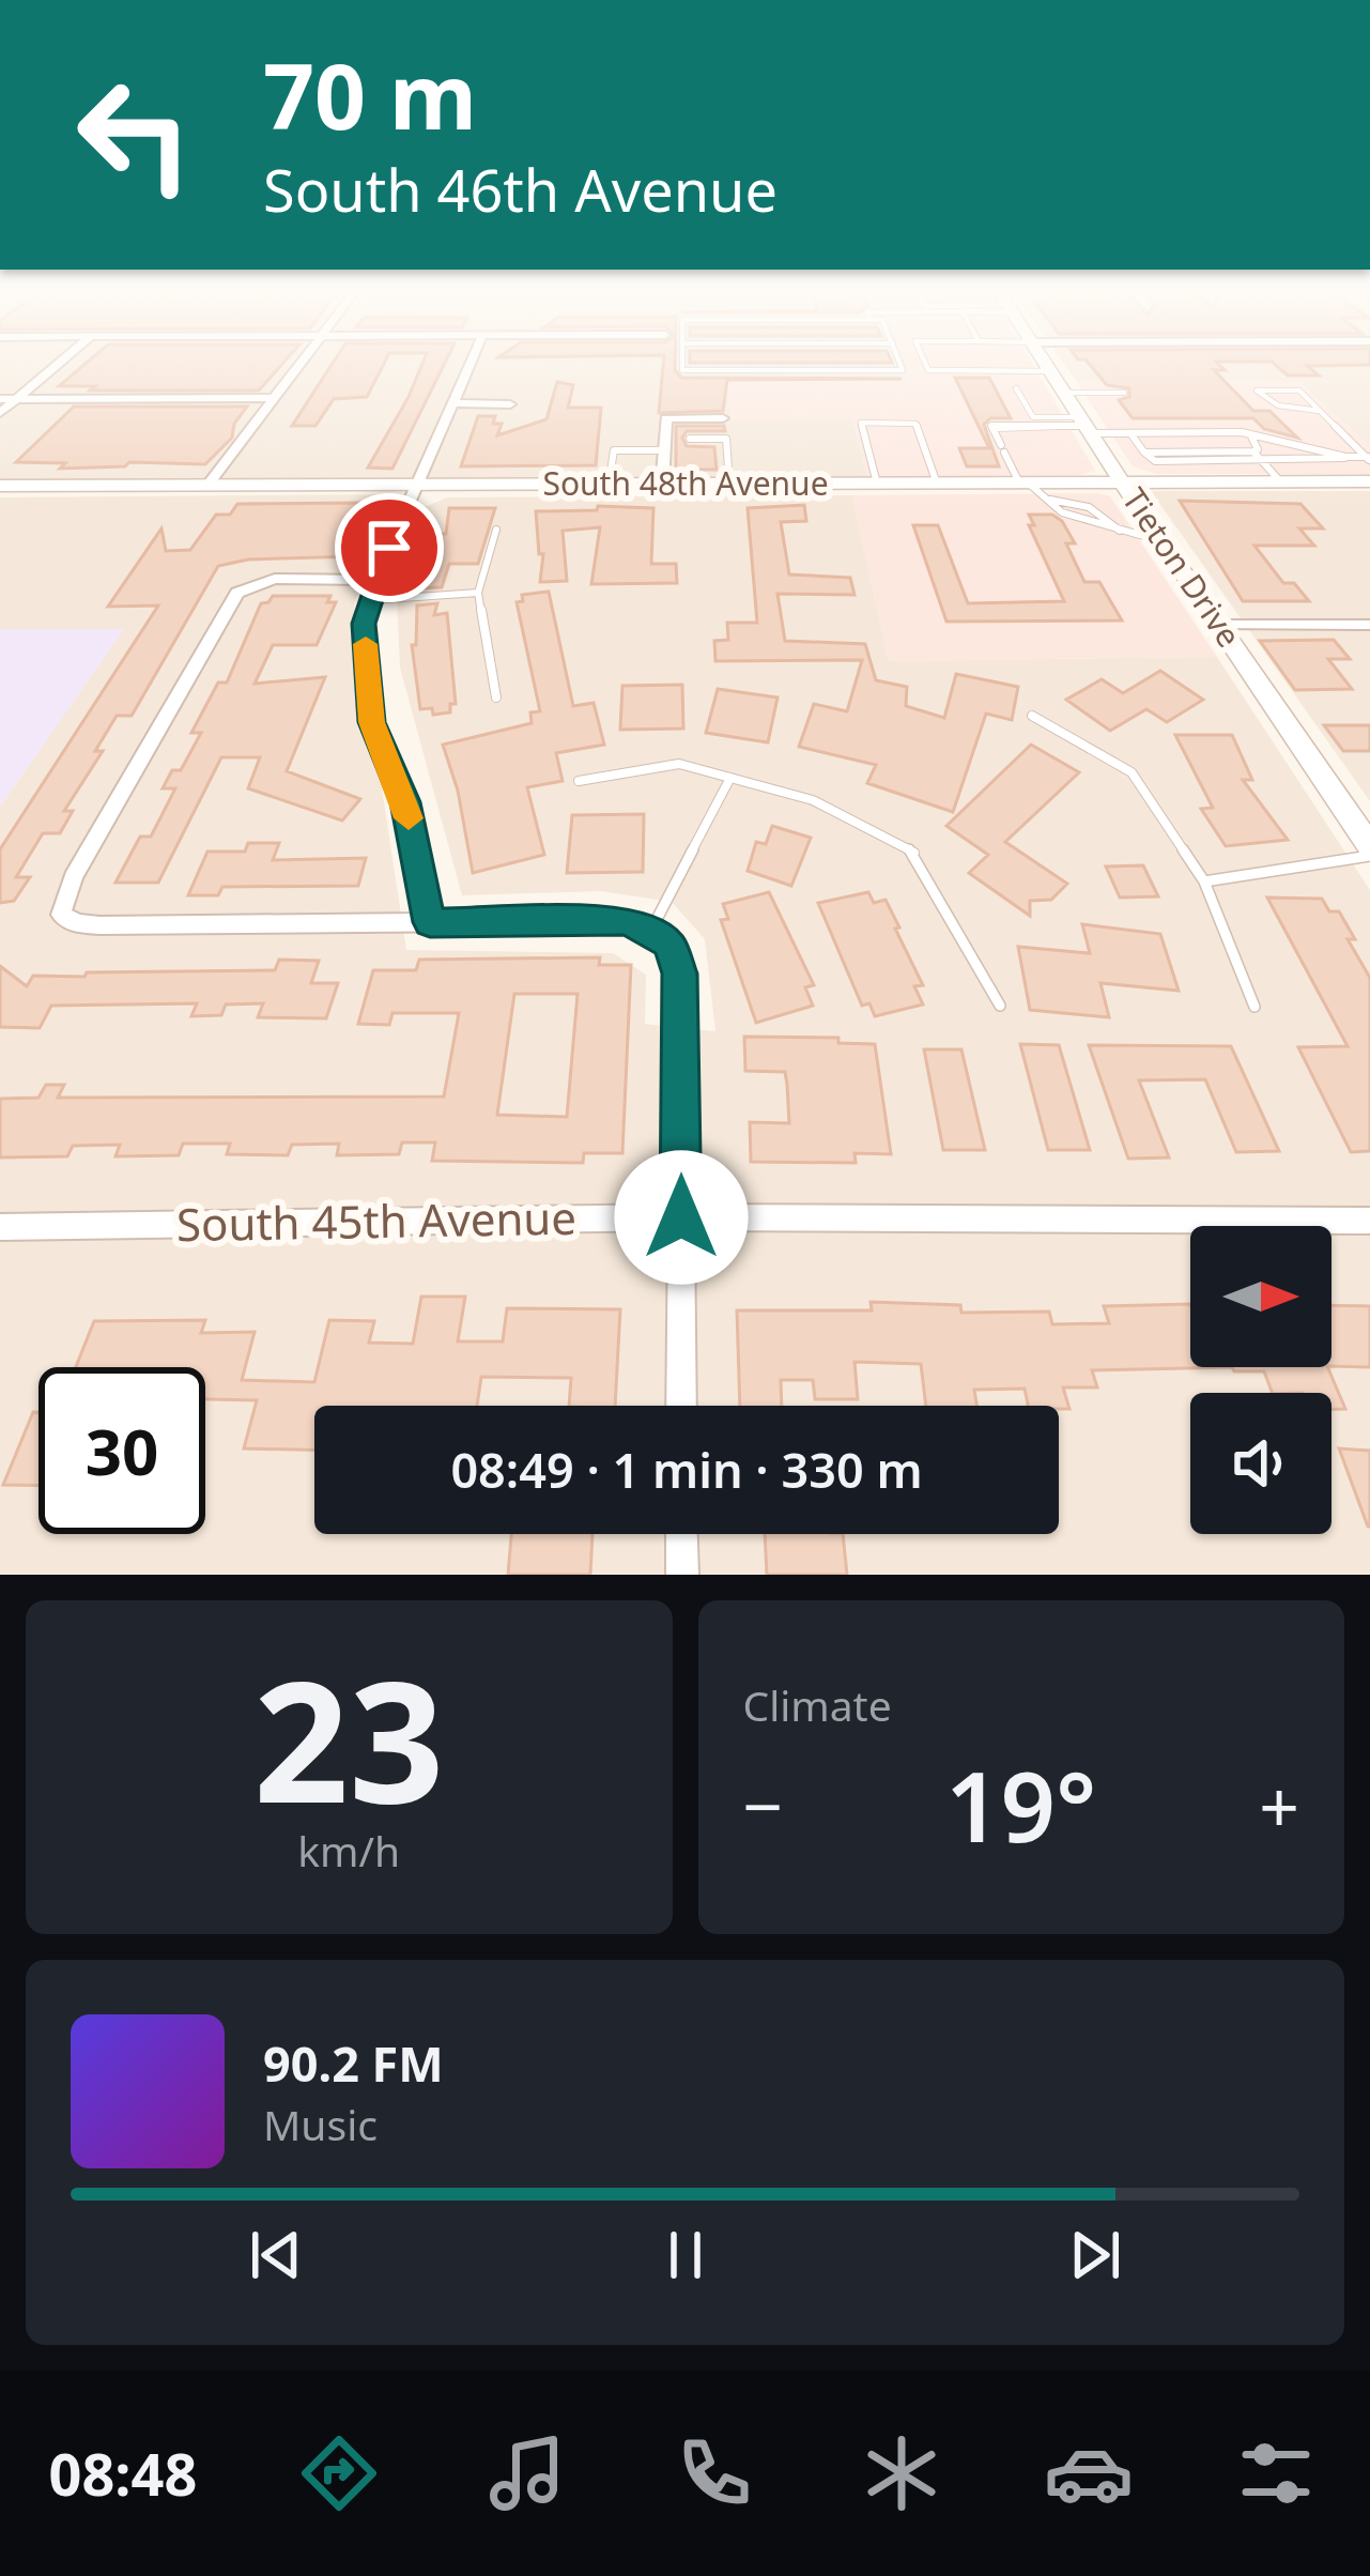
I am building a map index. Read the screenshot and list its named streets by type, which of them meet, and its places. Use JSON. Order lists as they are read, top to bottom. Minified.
{"streets":{"street":["South 48th Avenue","Tieton Drive","South 45th Avenue"]},"crossings":[["South 48th Avenue","Tieton Drive"]],"north":"right","page":{"turn":["70 m","South 46th Avenue"],"limit":"30","trip":"08:49 · 1 min · 330 m","tile":[["23","km/h"],"Climate"],"heat":["−","19°","+"],"song":["90.2 FM","Music"],"tabs":"08:48"}}
